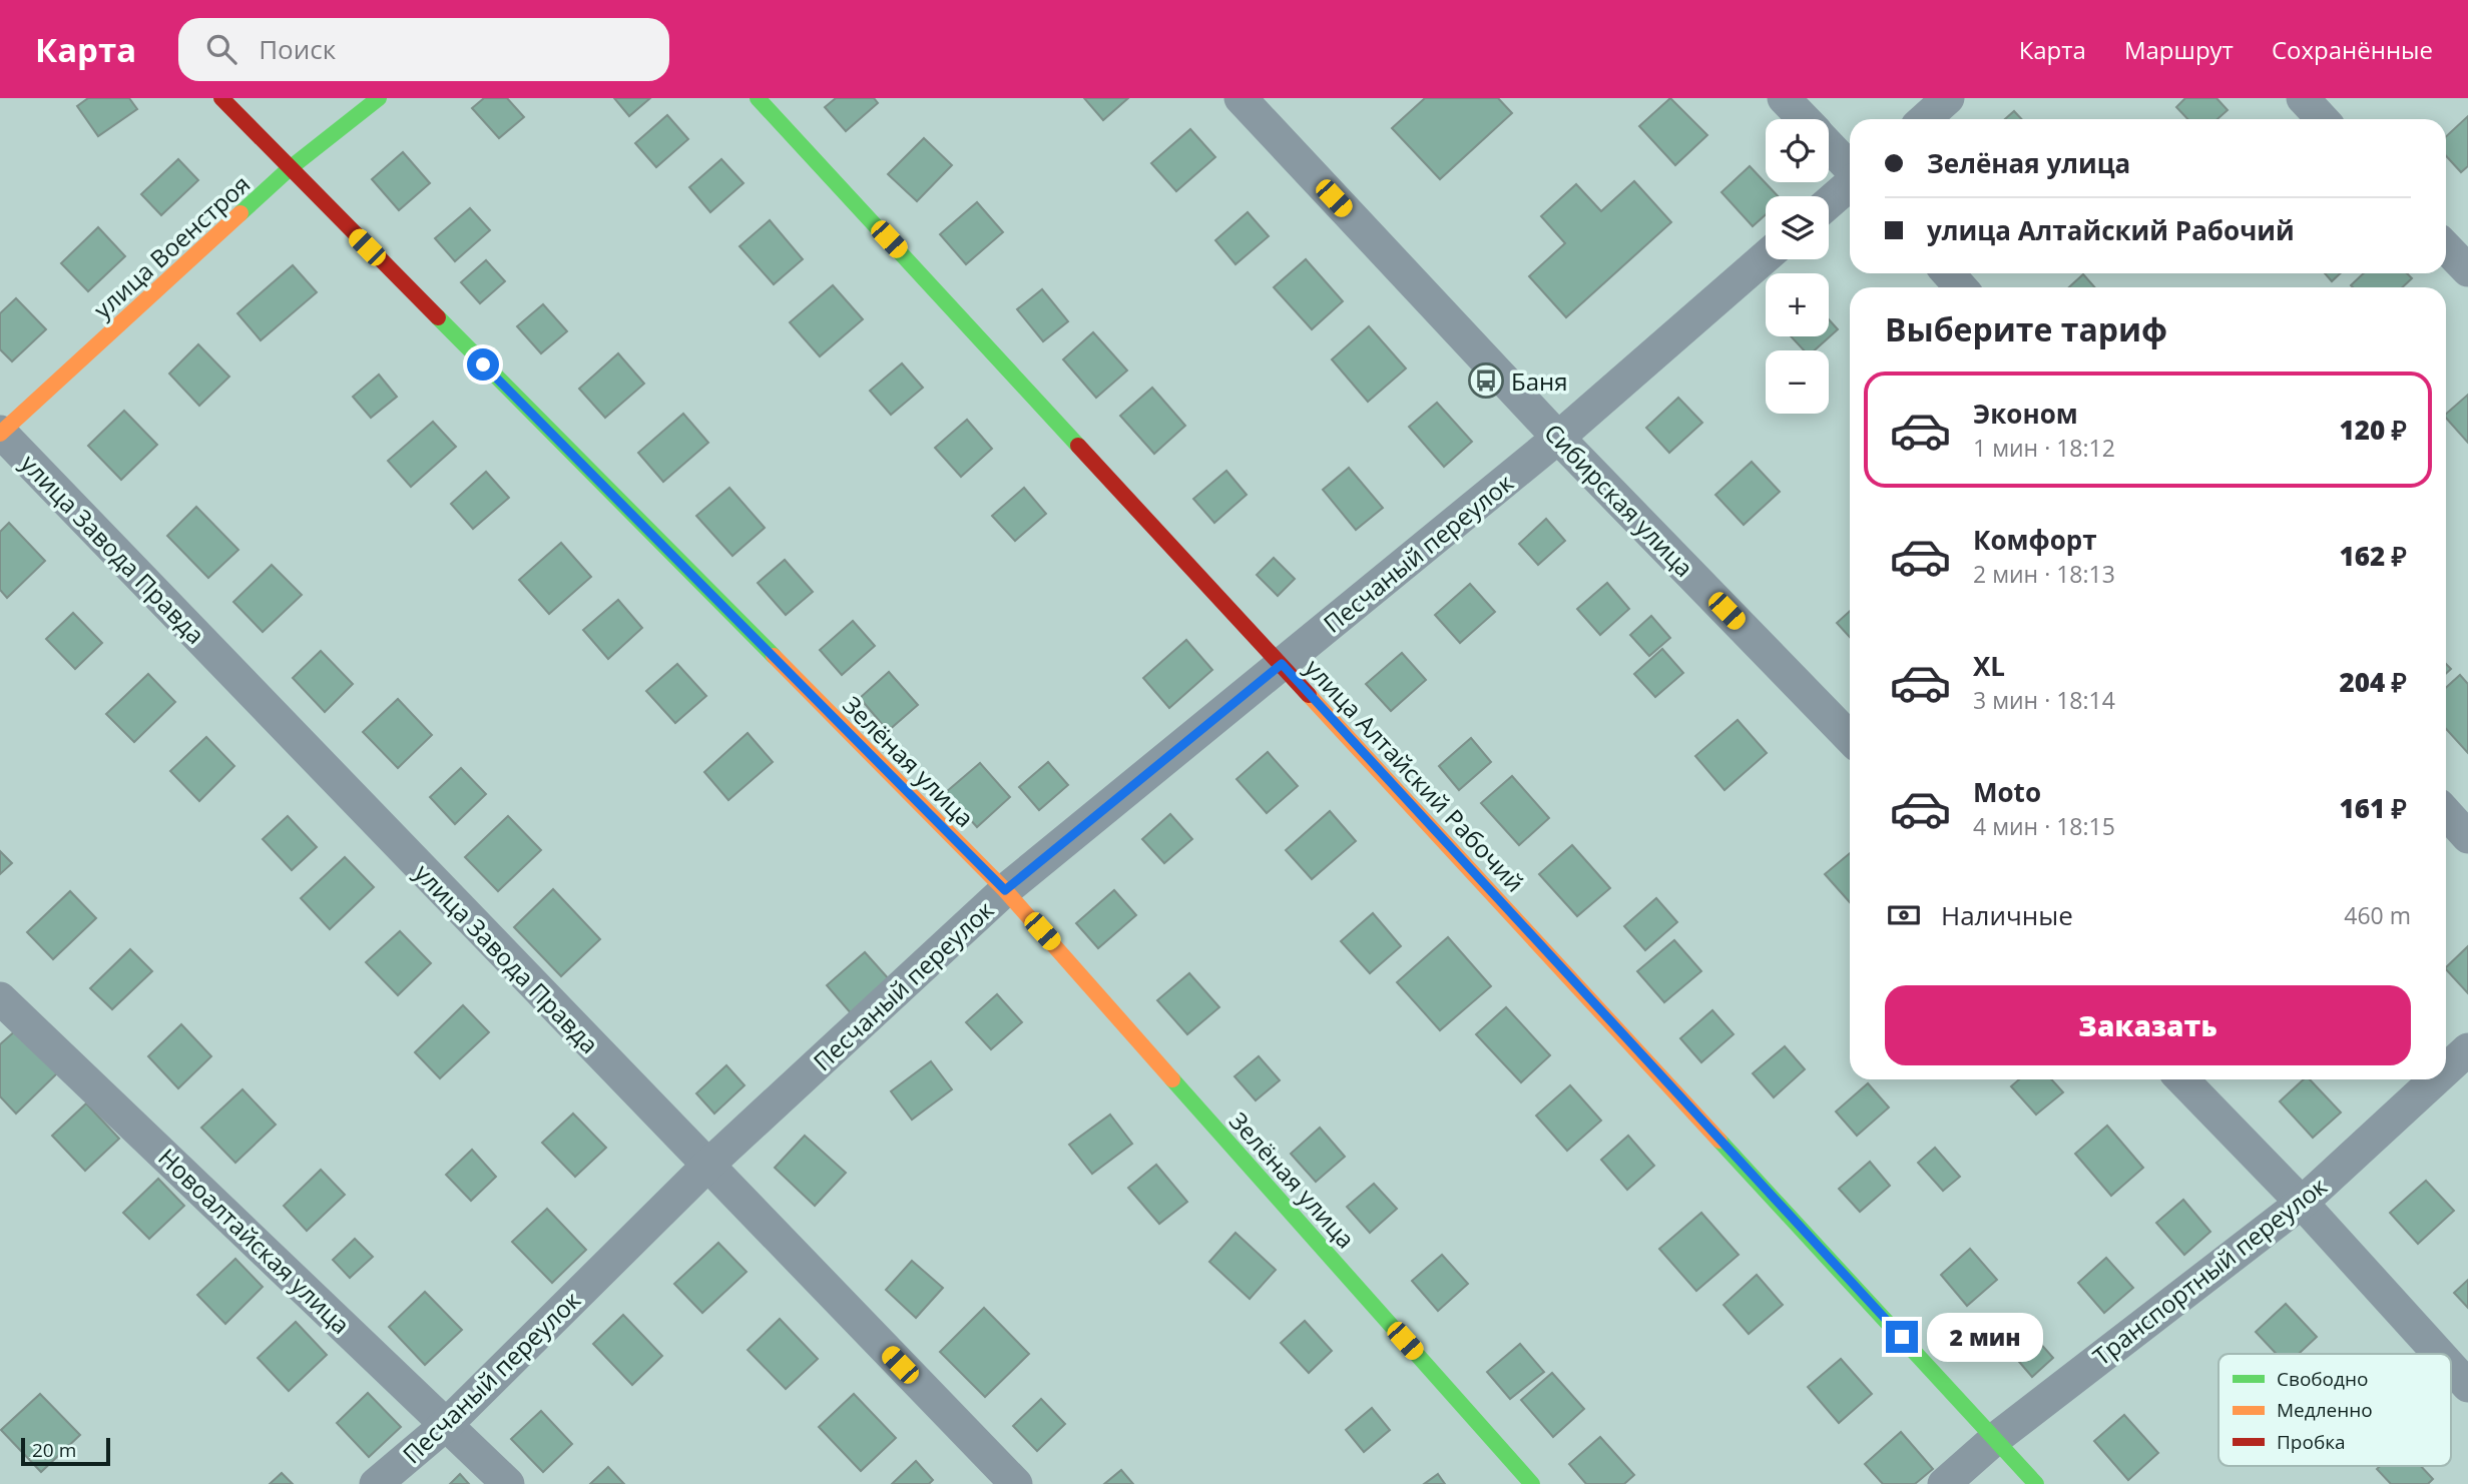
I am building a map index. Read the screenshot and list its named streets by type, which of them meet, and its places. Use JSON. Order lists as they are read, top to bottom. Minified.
{"streets":{"street":["улица Военстроя","Сибирская улица","улица Завода Правда","Песчаный переулок","Зелёная улица","улица Алтайский Рабочий","Новоалтайская улица","Транспортный переулок"]},"crossings":[["улица Военстроя","улица Завода Правда"],["улица Военстроя","Зелёная улица"],["Сибирская улица","Песчаный переулок"],["улица Завода Правда","Песчаный переулок"],["Песчаный переулок","Зелёная улица"],["Песчаный переулок","улица Алтайский Рабочий"],["Песчаный переулок","Новоалтайская улица"],["улица Алтайский Рабочий","Транспортный переулок"]],"places":{"bus stop":["Баня"]},"legend":["Свободно","Медленно","Пробка"],"scale_bar":"20 m","page":{"header":"Карта","search":"Поиск","nav":["Карта","Маршрут","Сохранённые"],"map_buttons":["+","−"],"banner":["Зелёная улица","улица Алтайский Рабочий"],"heading":"Выберите тариф","list":[{"name":"Эконом","note":"1 мин · 18:12","value":"120 ₽"},{"name":"Комфорт","note":"2 мин · 18:13","value":"162 ₽"},{"name":"XL","note":"3 мин · 18:14","value":"204 ₽"},{"name":"Moto","note":"4 мин · 18:15","value":"161 ₽"}],"pay":["Наличные","460 m"],"buttons":"Заказать","bubble":"2 мин","scale":"20 m"}}
